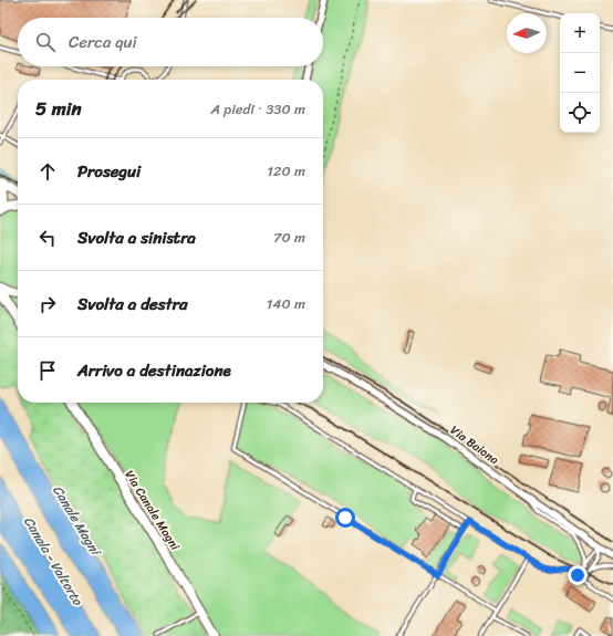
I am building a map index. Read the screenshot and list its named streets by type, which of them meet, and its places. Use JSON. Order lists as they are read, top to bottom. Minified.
{"streets":{"main road":["Via Canale Magni"],"street":["Via Baiona"]},"water":["Canale Magni","Canala - Valtorto"],"north":"left","page":{"map_buttons":["+","−"],"search":"Cerca qui","heading":["5 min","A piedi · 330 m"],"list":[["Prosegui","120 m"],["Svolta a sinistra","70 m"],["Svolta a destra","140 m"],"Arrivo a destinazione"]}}
